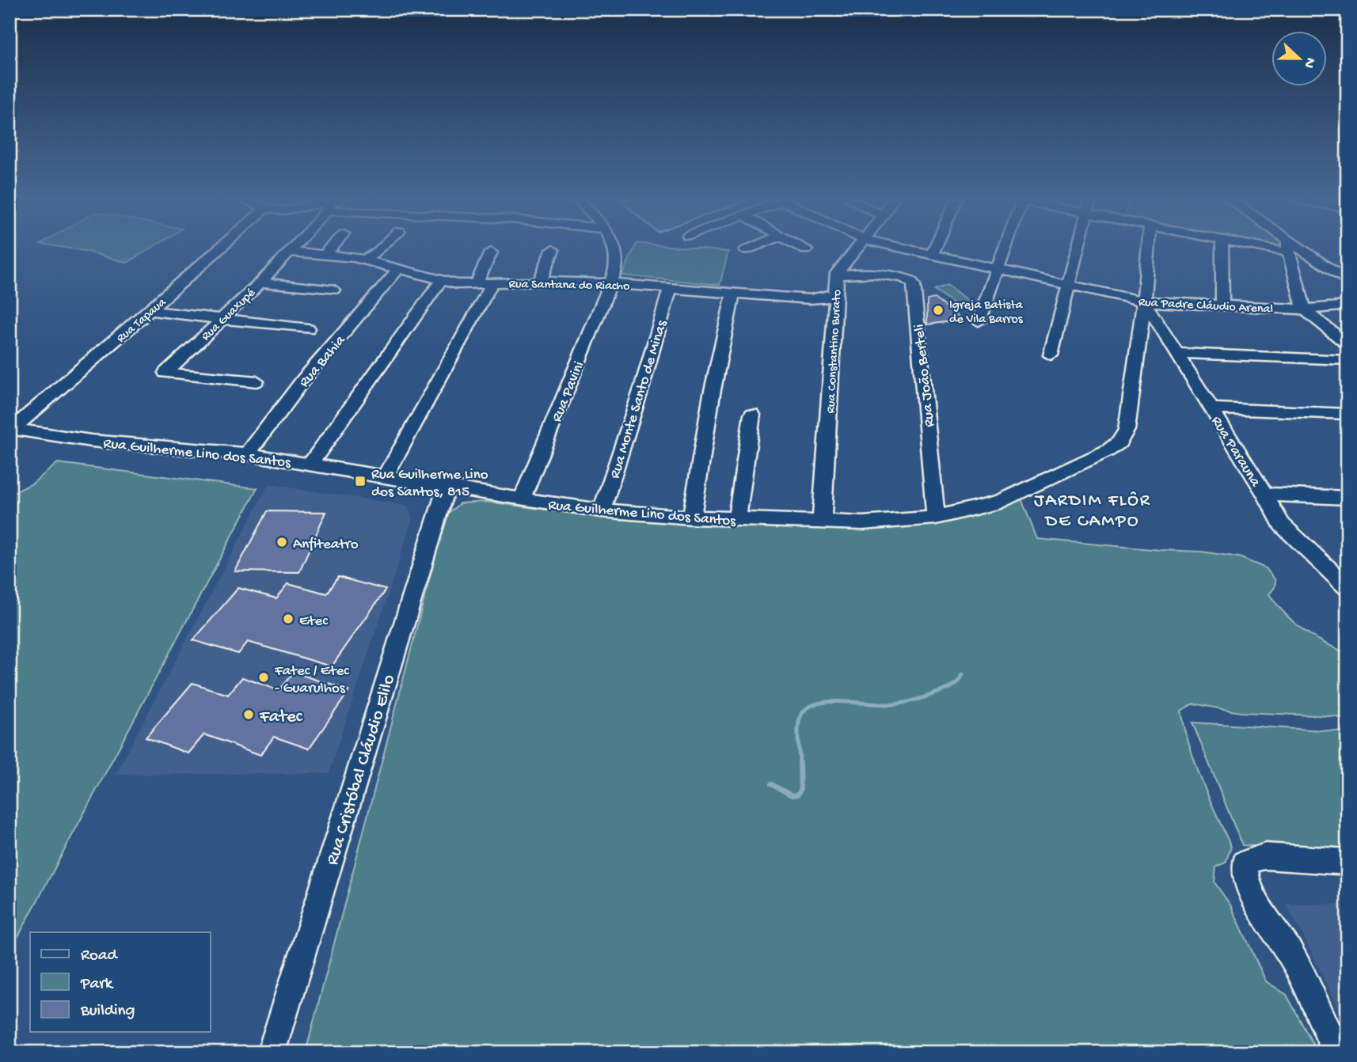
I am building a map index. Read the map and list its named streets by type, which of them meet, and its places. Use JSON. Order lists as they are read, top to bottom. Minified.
{"streets":{"street":["Rua Santana do Riacho","Rua Padre Cláudio Arenal","Rua Guaxupé","Rua Tapaua","Rua Constantino Burato","Rua Bahia","Rua João Berteli","Rua Pavini","Rua Monte Santo de Minas","Rua Parauna","Rua Guilherme Lino dos Santos","Rua Cristóbal Cláudio Elilo"]},"crossings":[["Rua Santana do Riacho","Rua Guaxupé"],["Rua Santana do Riacho","Rua Constantino Burato"],["Rua Santana do Riacho","Rua Bahia"],["Rua Santana do Riacho","Rua Pavini"],["Rua Santana do Riacho","Rua Monte Santo de Minas"],["Rua Padre Cláudio Arenal","Rua Parauna"],["Rua Padre Cláudio Arenal","Rua Guilherme Lino dos Santos"],["Rua Tapaua","Rua Guilherme Lino dos Santos"],["Rua Constantino Burato","Rua João Berteli"],["Rua Constantino Burato","Rua Guilherme Lino dos Santos"],["Rua Bahia","Rua Guilherme Lino dos Santos"],["Rua João Berteli","Rua Guilherme Lino dos Santos"],["Rua Pavini","Rua Guilherme Lino dos Santos"],["Rua Monte Santo de Minas","Rua Guilherme Lino dos Santos"],["Rua Parauna","Rua Guilherme Lino dos Santos"],["Rua Guilherme Lino dos Santos","Rua Cristóbal Cláudio Elilo"]],"districts":["JARDIM FLÔR DE CAMPO"],"places":{"other":["Igreja Batista de Vila Barros","Anfiteatro","Etec","Fatec / Etec - Guarulhos","Fatec"],"transit":["Rua Guilherme Lino dos Santos, 815"]},"legend":["Road","Park","Building"],"north":"right"}
